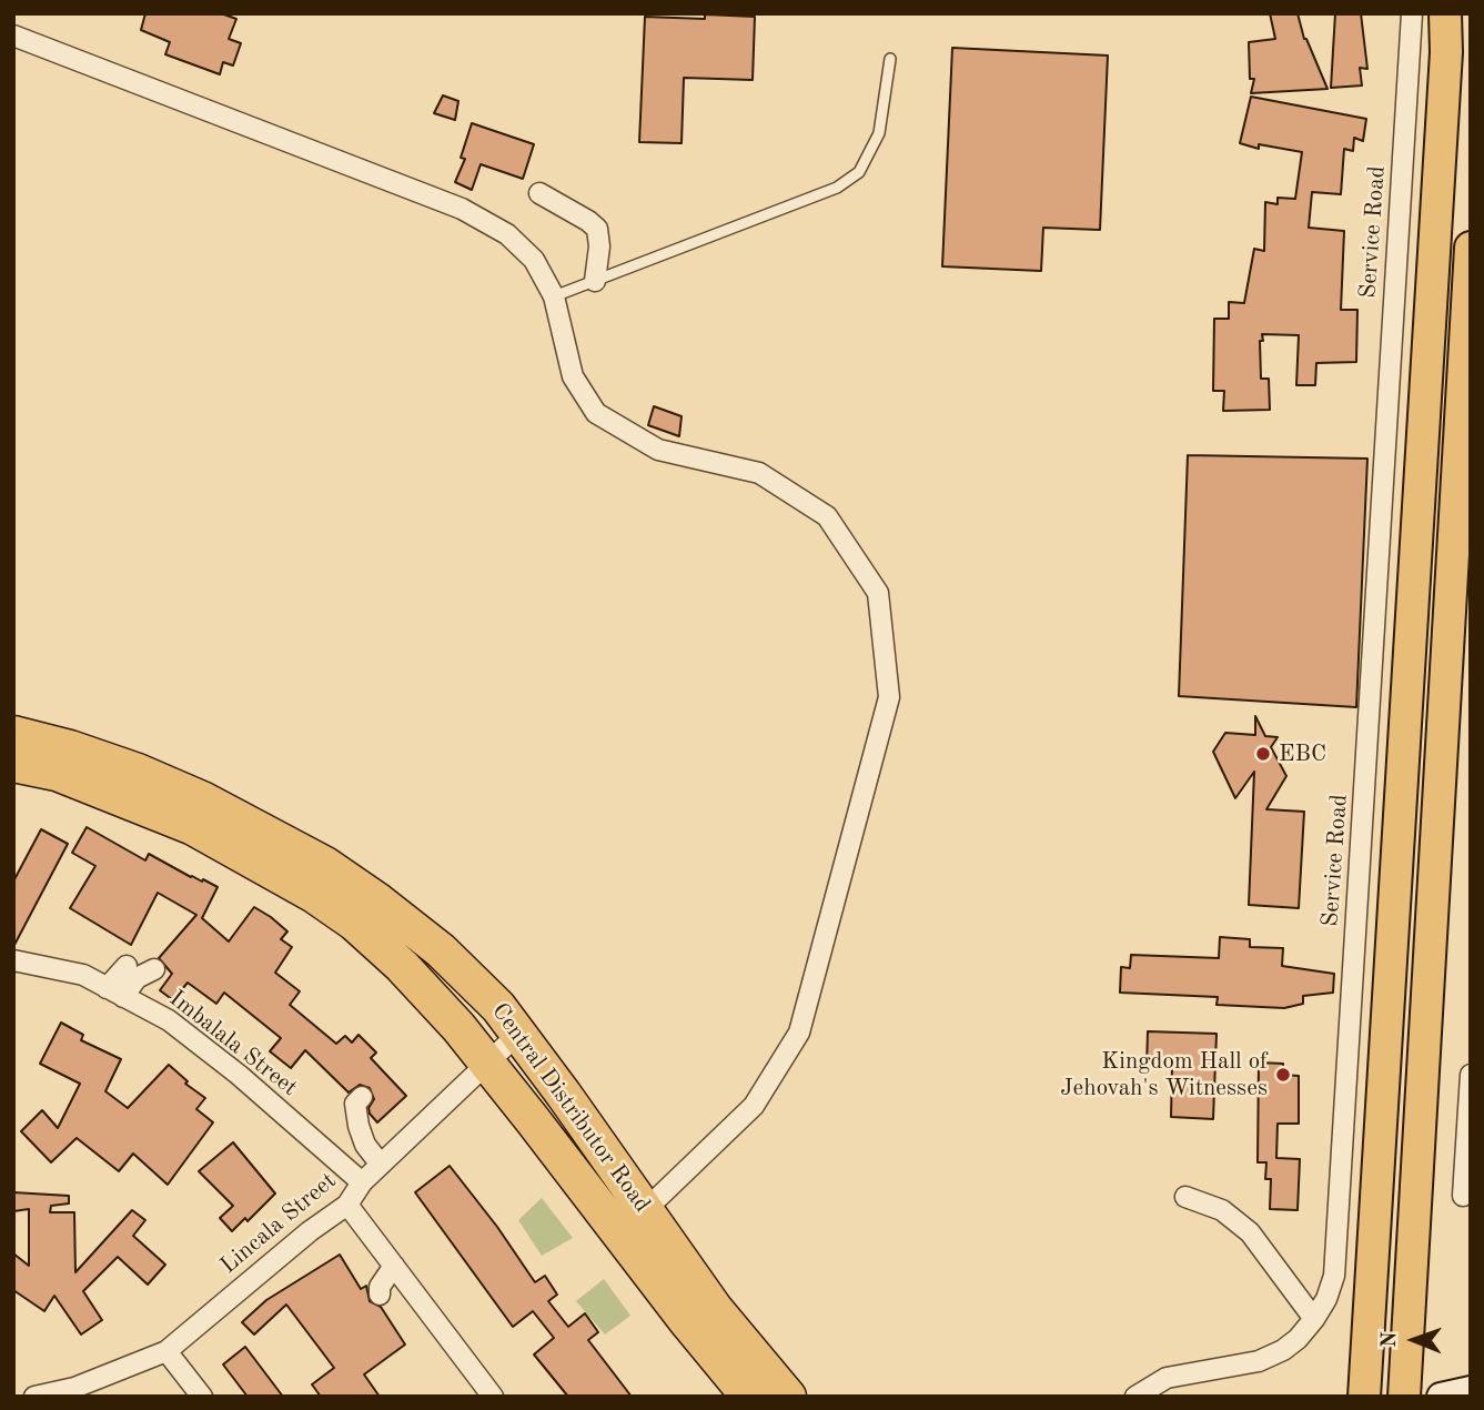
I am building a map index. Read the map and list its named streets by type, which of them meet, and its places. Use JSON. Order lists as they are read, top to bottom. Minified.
{"streets":{"highway":["Central Distributor Road"],"street":["Service Road","Imbalala Street","Lincala Street"]},"crossings":[["Imbalala Street","Lincala Street"],["Central Distributor Road","Lincala Street"]],"places":["EBC","Kingdom Hall of Jehovah's Witnesses"],"north":"left"}
